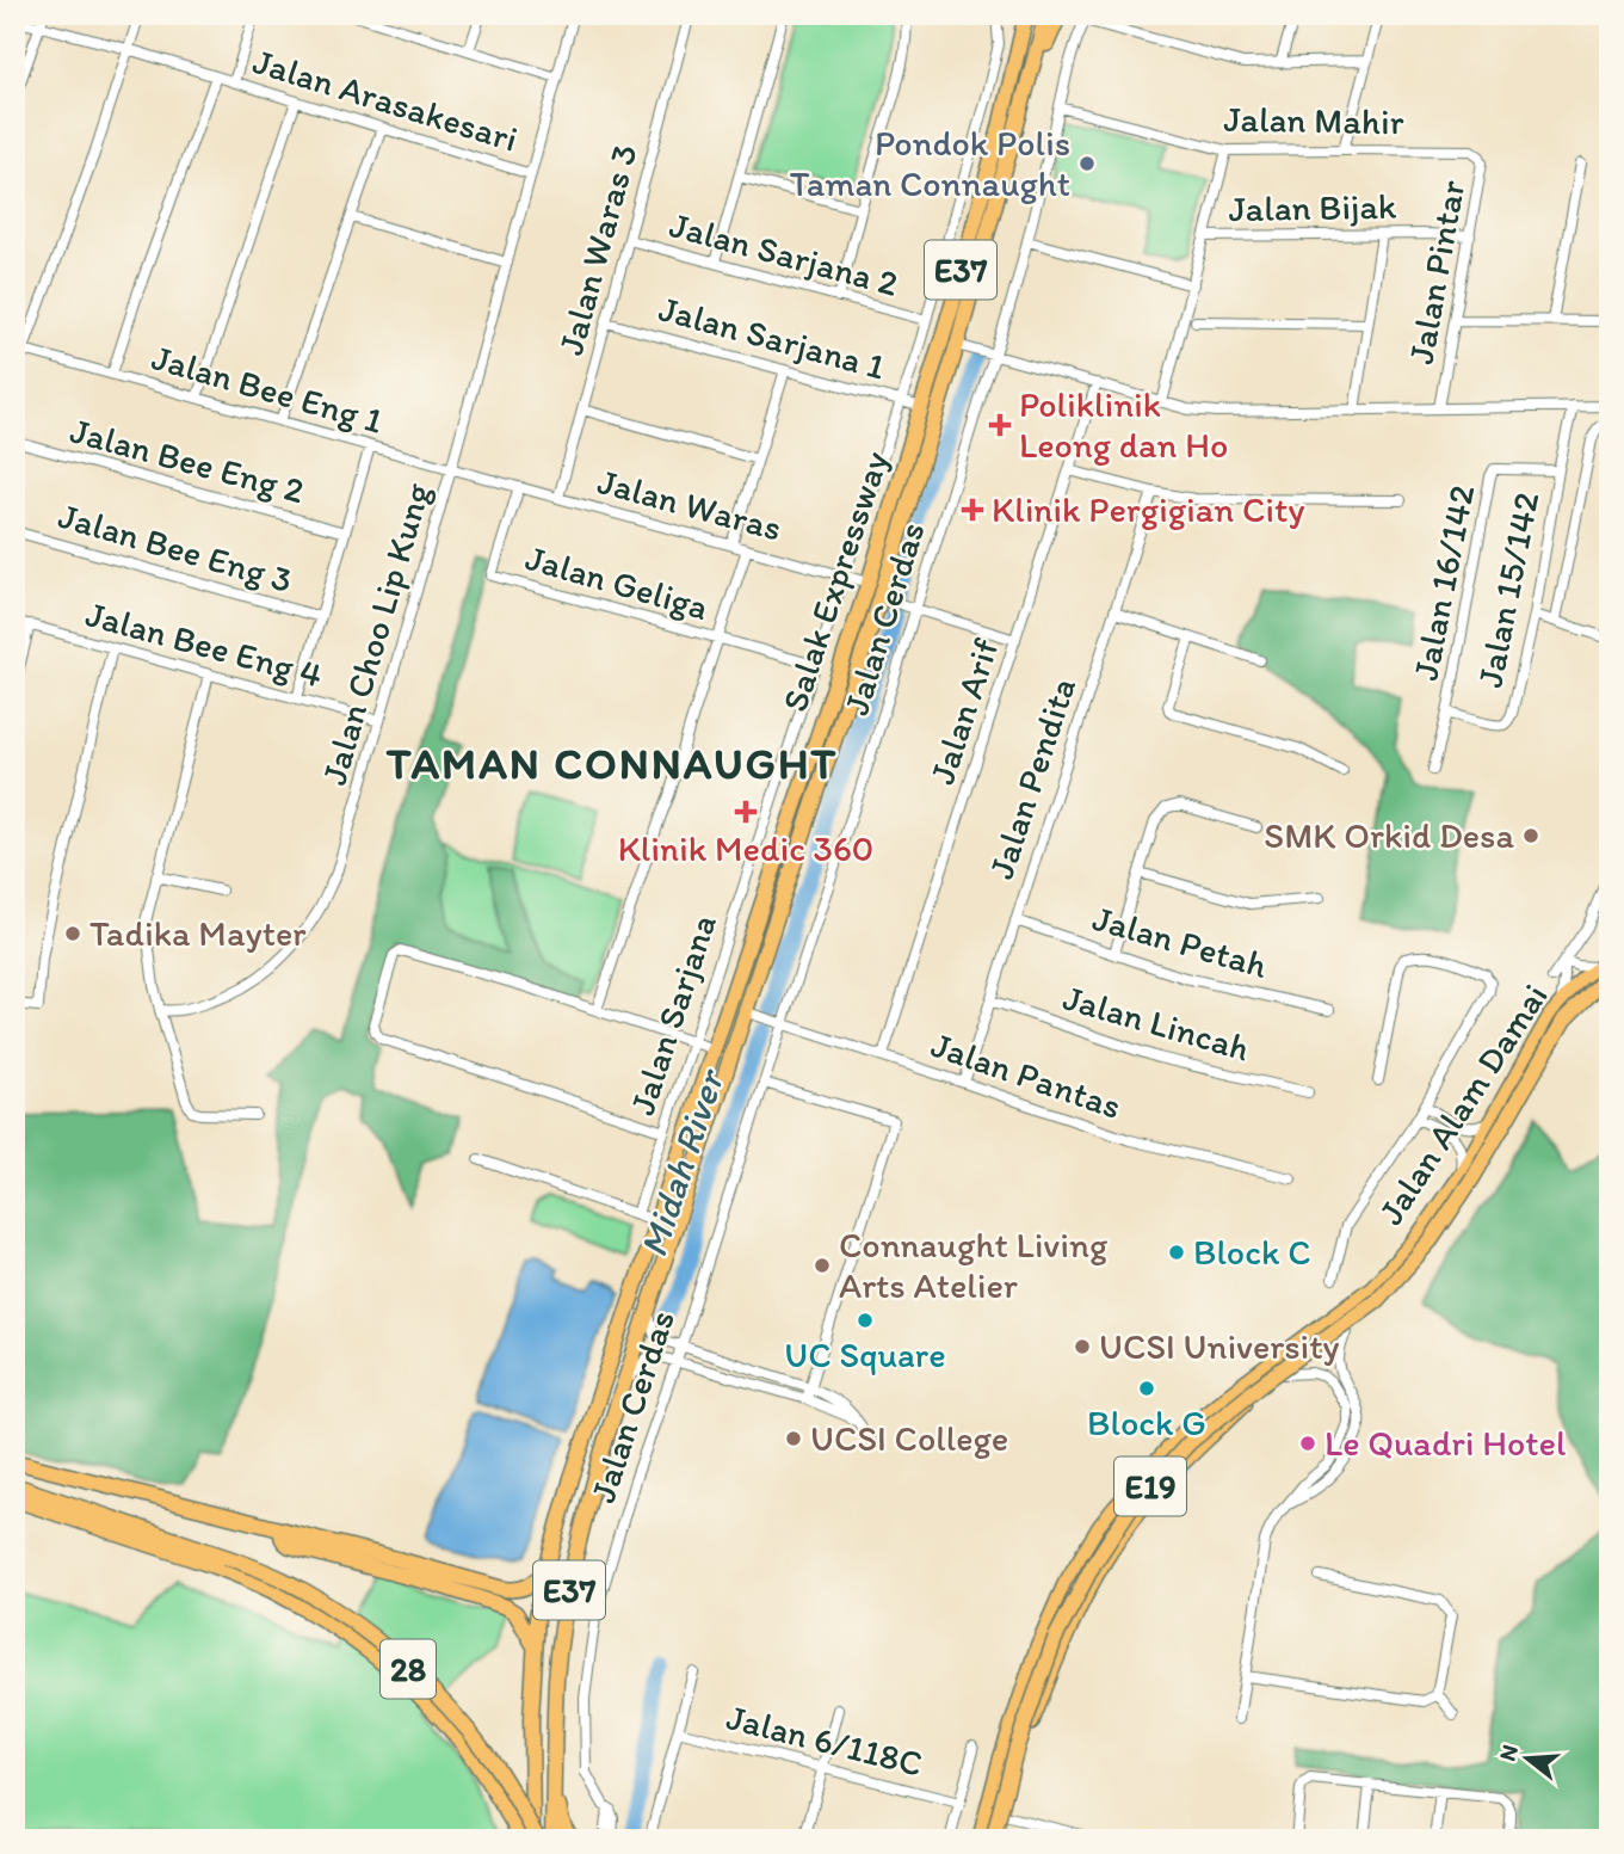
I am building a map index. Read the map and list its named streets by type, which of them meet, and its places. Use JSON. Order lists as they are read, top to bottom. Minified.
{"streets":{"highway":["E37","Salak Expressway","E19","28"],"main road":["Jalan Alam Damai"],"street":["Jalan Arasakesari","Jalan Mahir","Jalan Bijak","Jalan Waras 3","Jalan Sarjana 2","Jalan Pintar","Jalan Sarjana 1","Jalan Bee Eng 1","Jalan Bee Eng 2","Jalan Waras","Jalan Bee Eng 3","Jalan Geliga","Jalan 16/142","Jalan 15/142","Jalan Cerdas","Jalan Choo Lip Kung","Jalan Bee Eng 4","Jalan Arif","Jalan Pendita","Jalan Petah","Jalan Sarjana","Jalan Lincah","Jalan Pantas","Jalan 6/118C"]},"crossings":[["Jalan Arasakesari","Jalan Choo Lip Kung"],["Jalan Mahir","Jalan Pintar"],["Jalan Mahir","Jalan Cerdas"],["Jalan Bijak","Jalan Pintar"],["Jalan Waras 3","Jalan Sarjana 2"],["Jalan Waras 3","Jalan Sarjana 1"],["Jalan Waras 3","Jalan Waras"],["Jalan Sarjana 2","Jalan Sarjana"],["Jalan Sarjana 1","Salak Expressway"],["Jalan Sarjana 1","Jalan Sarjana"],["Jalan Bee Eng 1","Jalan Waras"],["Jalan Bee Eng 1","Jalan Choo Lip Kung"],["Jalan Waras","Salak Expressway"],["Jalan Waras","Jalan Geliga"],["Jalan Waras","Jalan Sarjana"],["Salak Expressway","Jalan Pantas"],["Jalan Geliga","Jalan Sarjana"],["Jalan 16/142","Jalan 15/142"],["Jalan Cerdas","Jalan Pantas"],["Jalan Choo Lip Kung","Jalan Bee Eng 4"],["Jalan Arif","Jalan Pantas"],["Jalan Pendita","Jalan Petah"],["Jalan Pendita","Jalan Lincah"],["Jalan Pendita","Jalan Pantas"],["Jalan Alam Damai","E19"]],"districts":["TAMAN CONNAUGHT"],"water":["Midah River"],"places":{"other":["Pondok Polis Taman Connaught","SMK Orkid Desa","Tadika Mayter","Block C","Connaught Living Arts Atelier","UC Square","UCSI University","Block G","UCSI College","Le Quadri Hotel"],"health":["Poliklinik Leong dan Ho","Klinik Pergigian City","Klinik Medic 360"]},"north":"left"}
